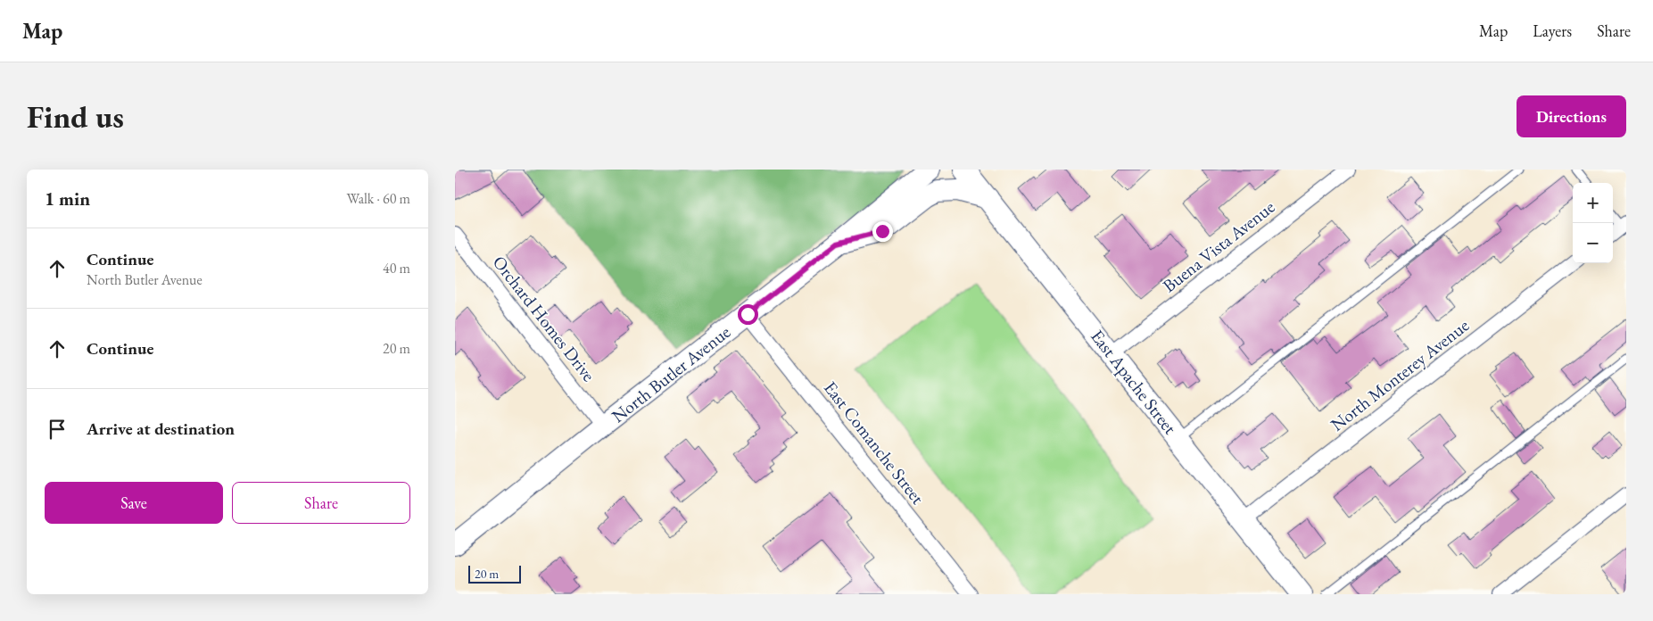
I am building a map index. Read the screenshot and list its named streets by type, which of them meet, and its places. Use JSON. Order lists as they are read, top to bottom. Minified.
{"streets":{"main road":["North Butler Avenue","East Apache Street"],"street":["Buena Vista Avenue","Orchard Homes Drive","North Monterey Avenue","East Comanche Street"]},"crossings":[["Buena Vista Avenue","East Apache Street"],["Orchard Homes Drive","North Butler Avenue"],["North Butler Avenue","East Comanche Street"],["North Monterey Avenue","East Apache Street"]],"scale_bar":"20 m","page":{"header":"Map","nav":["Map","Layers","Share"],"buttons":["Directions",["Save","Share"]],"title":"Find us","heading":["1 min","Walk · 60 m"],"map_buttons":["+","−"],"list":[["Continue","North Butler Avenue","40 m"],["Continue","20 m"],"Arrive at destination"],"scale":"20 m"}}
